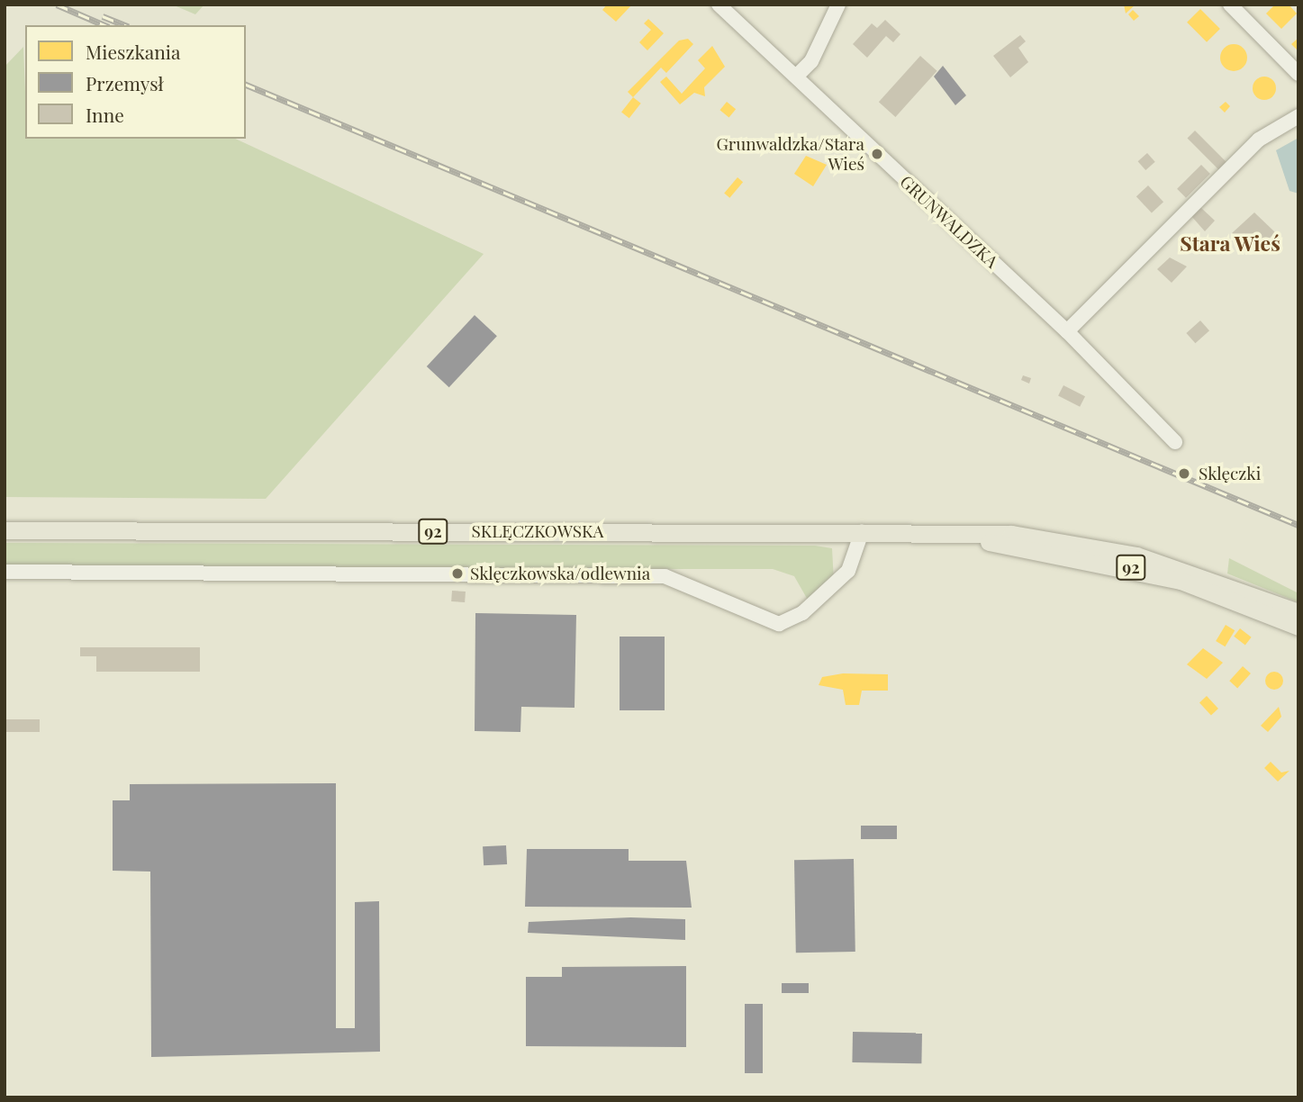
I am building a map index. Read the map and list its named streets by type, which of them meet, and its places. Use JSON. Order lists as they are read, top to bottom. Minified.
{"streets":{"main road":["92","SKLĘCZKOWSKA"],"street":["GRUNWALDZKA"]},"districts":["Stara Wieś"],"places":["Grunwaldzka/Stara Wieś","Sklęczki","Sklęczkowska/odlewnia"],"legend":["Mieszkania","Przemysł","Inne"]}
